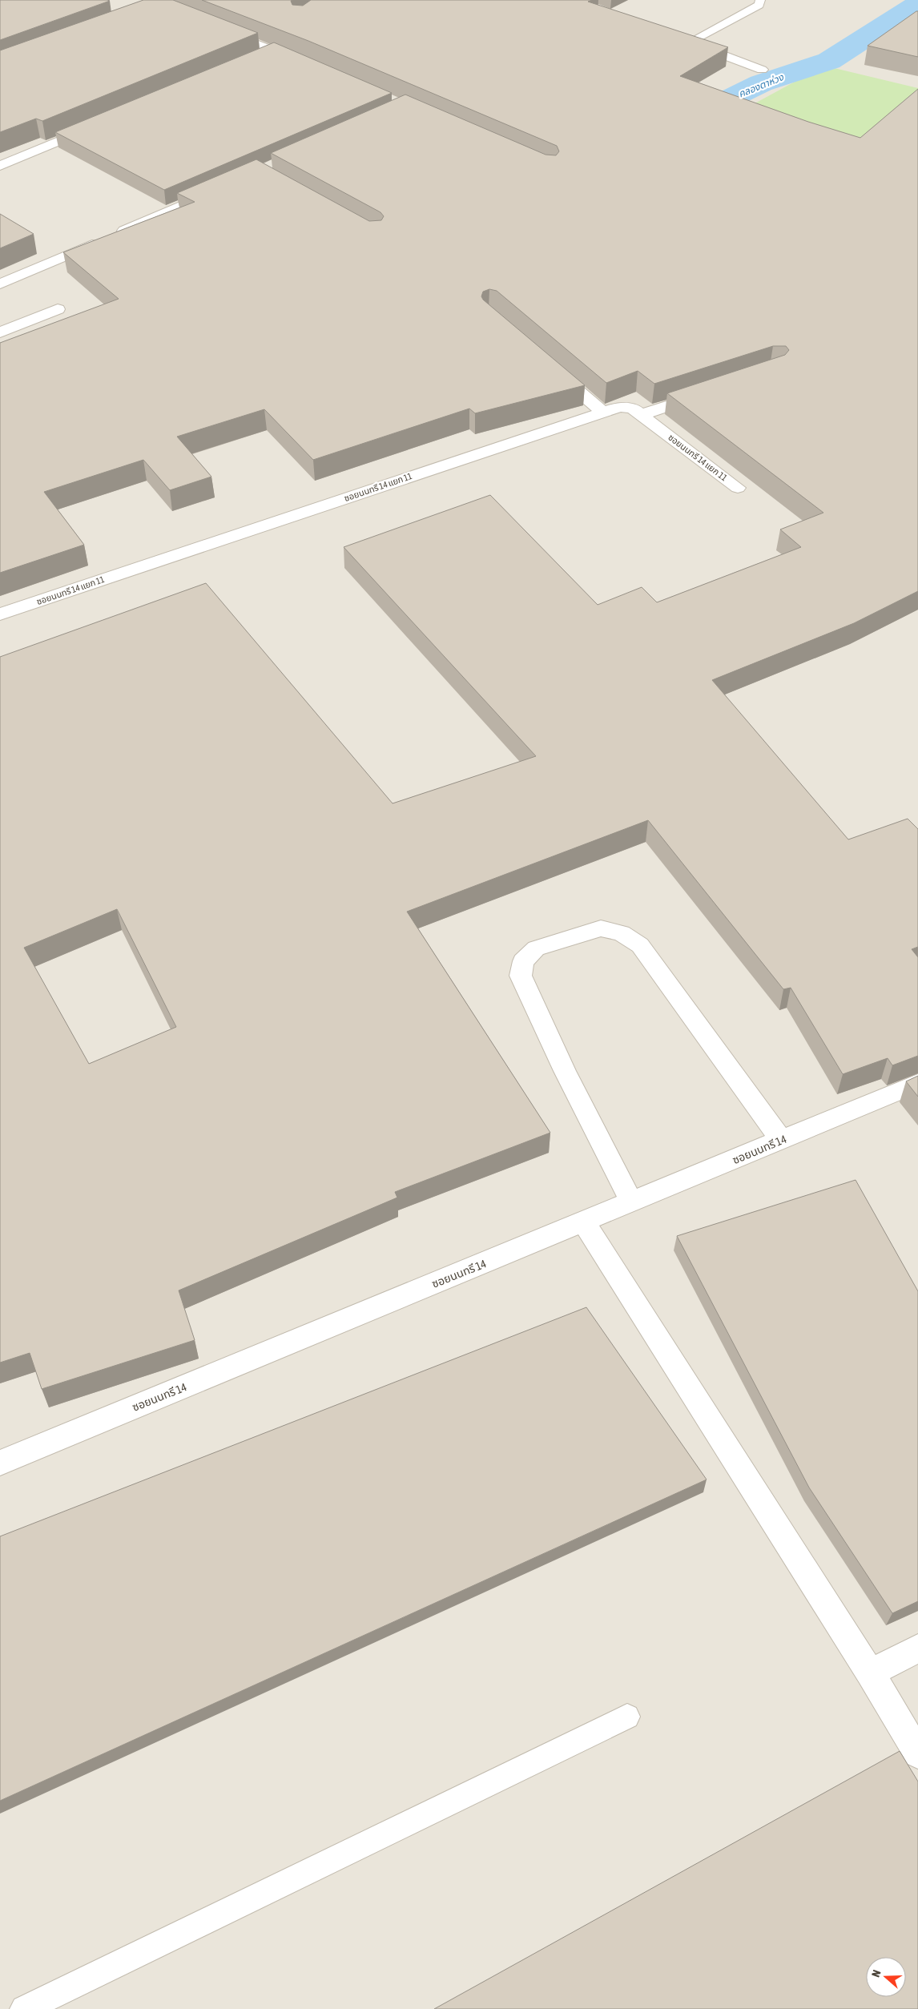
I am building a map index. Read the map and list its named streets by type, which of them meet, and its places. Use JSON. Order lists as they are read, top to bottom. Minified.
{"streets":{"street":["ซอยนนทรี 14 แยก 11","ซอยนนทรี 14"]},"water":["คลองตาห่วง"],"north":"left"}
